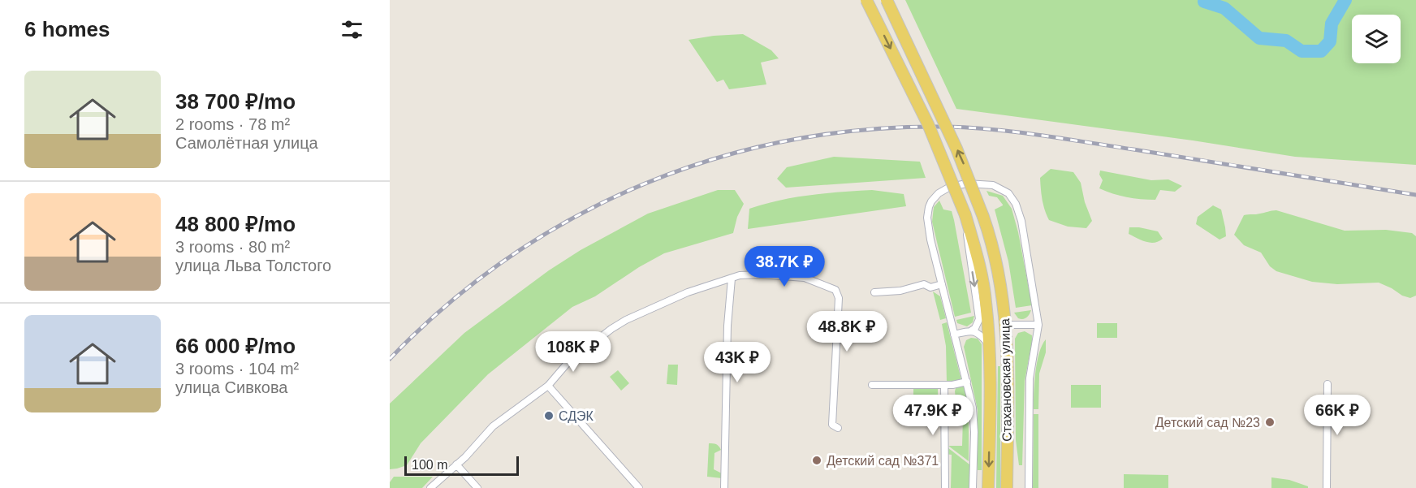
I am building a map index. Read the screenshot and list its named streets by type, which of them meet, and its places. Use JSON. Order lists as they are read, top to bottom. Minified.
{"streets":{"main road":["Стахановская улица"]},"places":["СДЭК","Детский сад №23","Детский сад №371"],"scale_bar":"100 m","page":{"heading":"6 homes","list":[{"name":"38 700 ₽/mo","note":"2 rooms · 78 m² · Самолётная улица"},{"name":"48 800 ₽/mo","note":"3 rooms · 80 m² · улица Льва Толстого"},{"name":"66 000 ₽/mo","note":"3 rooms · 104 m² · улица Сивкова"}],"price":["38.7K ₽","48.8K ₽","108K ₽","43K ₽","47.9K ₽","66K ₽"],"scale":"100 m"}}
